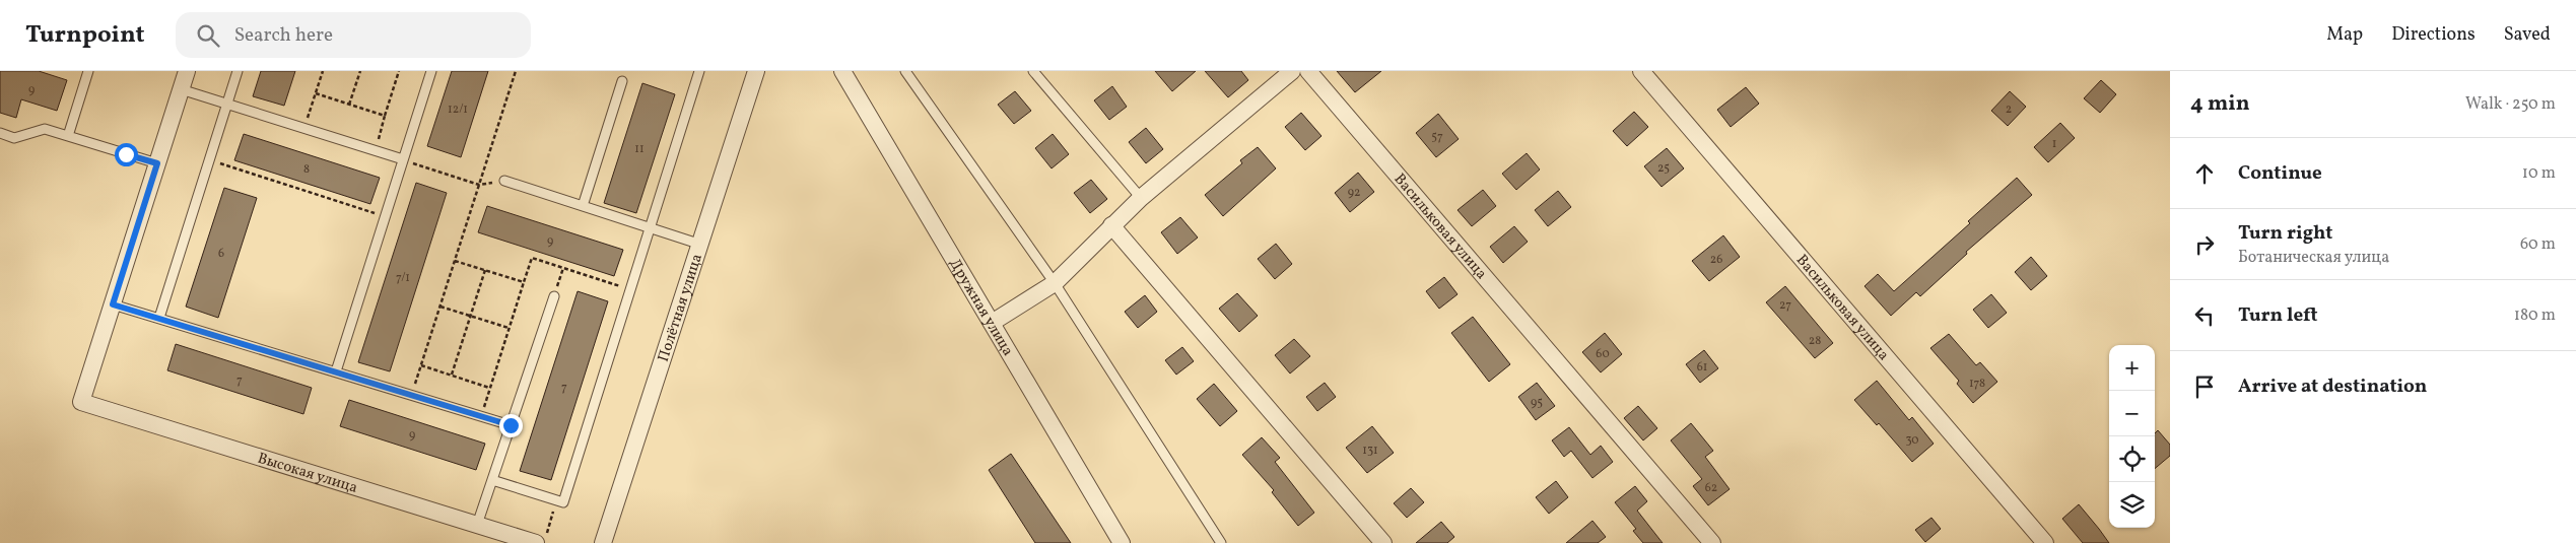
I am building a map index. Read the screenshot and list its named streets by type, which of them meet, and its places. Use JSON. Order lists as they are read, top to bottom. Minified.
{"streets":{"street":["Васильковая улица","Полётная улица","Дружная улица","Высокая улица"]},"house_numbers":["9","12/1","2","57","1","11","25","8","92","9","6","26","7/1","27","28","60","61","7","178","7","95","9","30","131","62"],"page":{"header":"Turnpoint","search":"Search here","nav":["Map","Directions","Saved"],"heading":["4 min","Walk · 250 m"],"list":[["Continue","10 m"],["Turn right","Ботаническая улица","60 m"],["Turn left","180 m"],"Arrive at destination"],"map_buttons":["+","−"]}}
